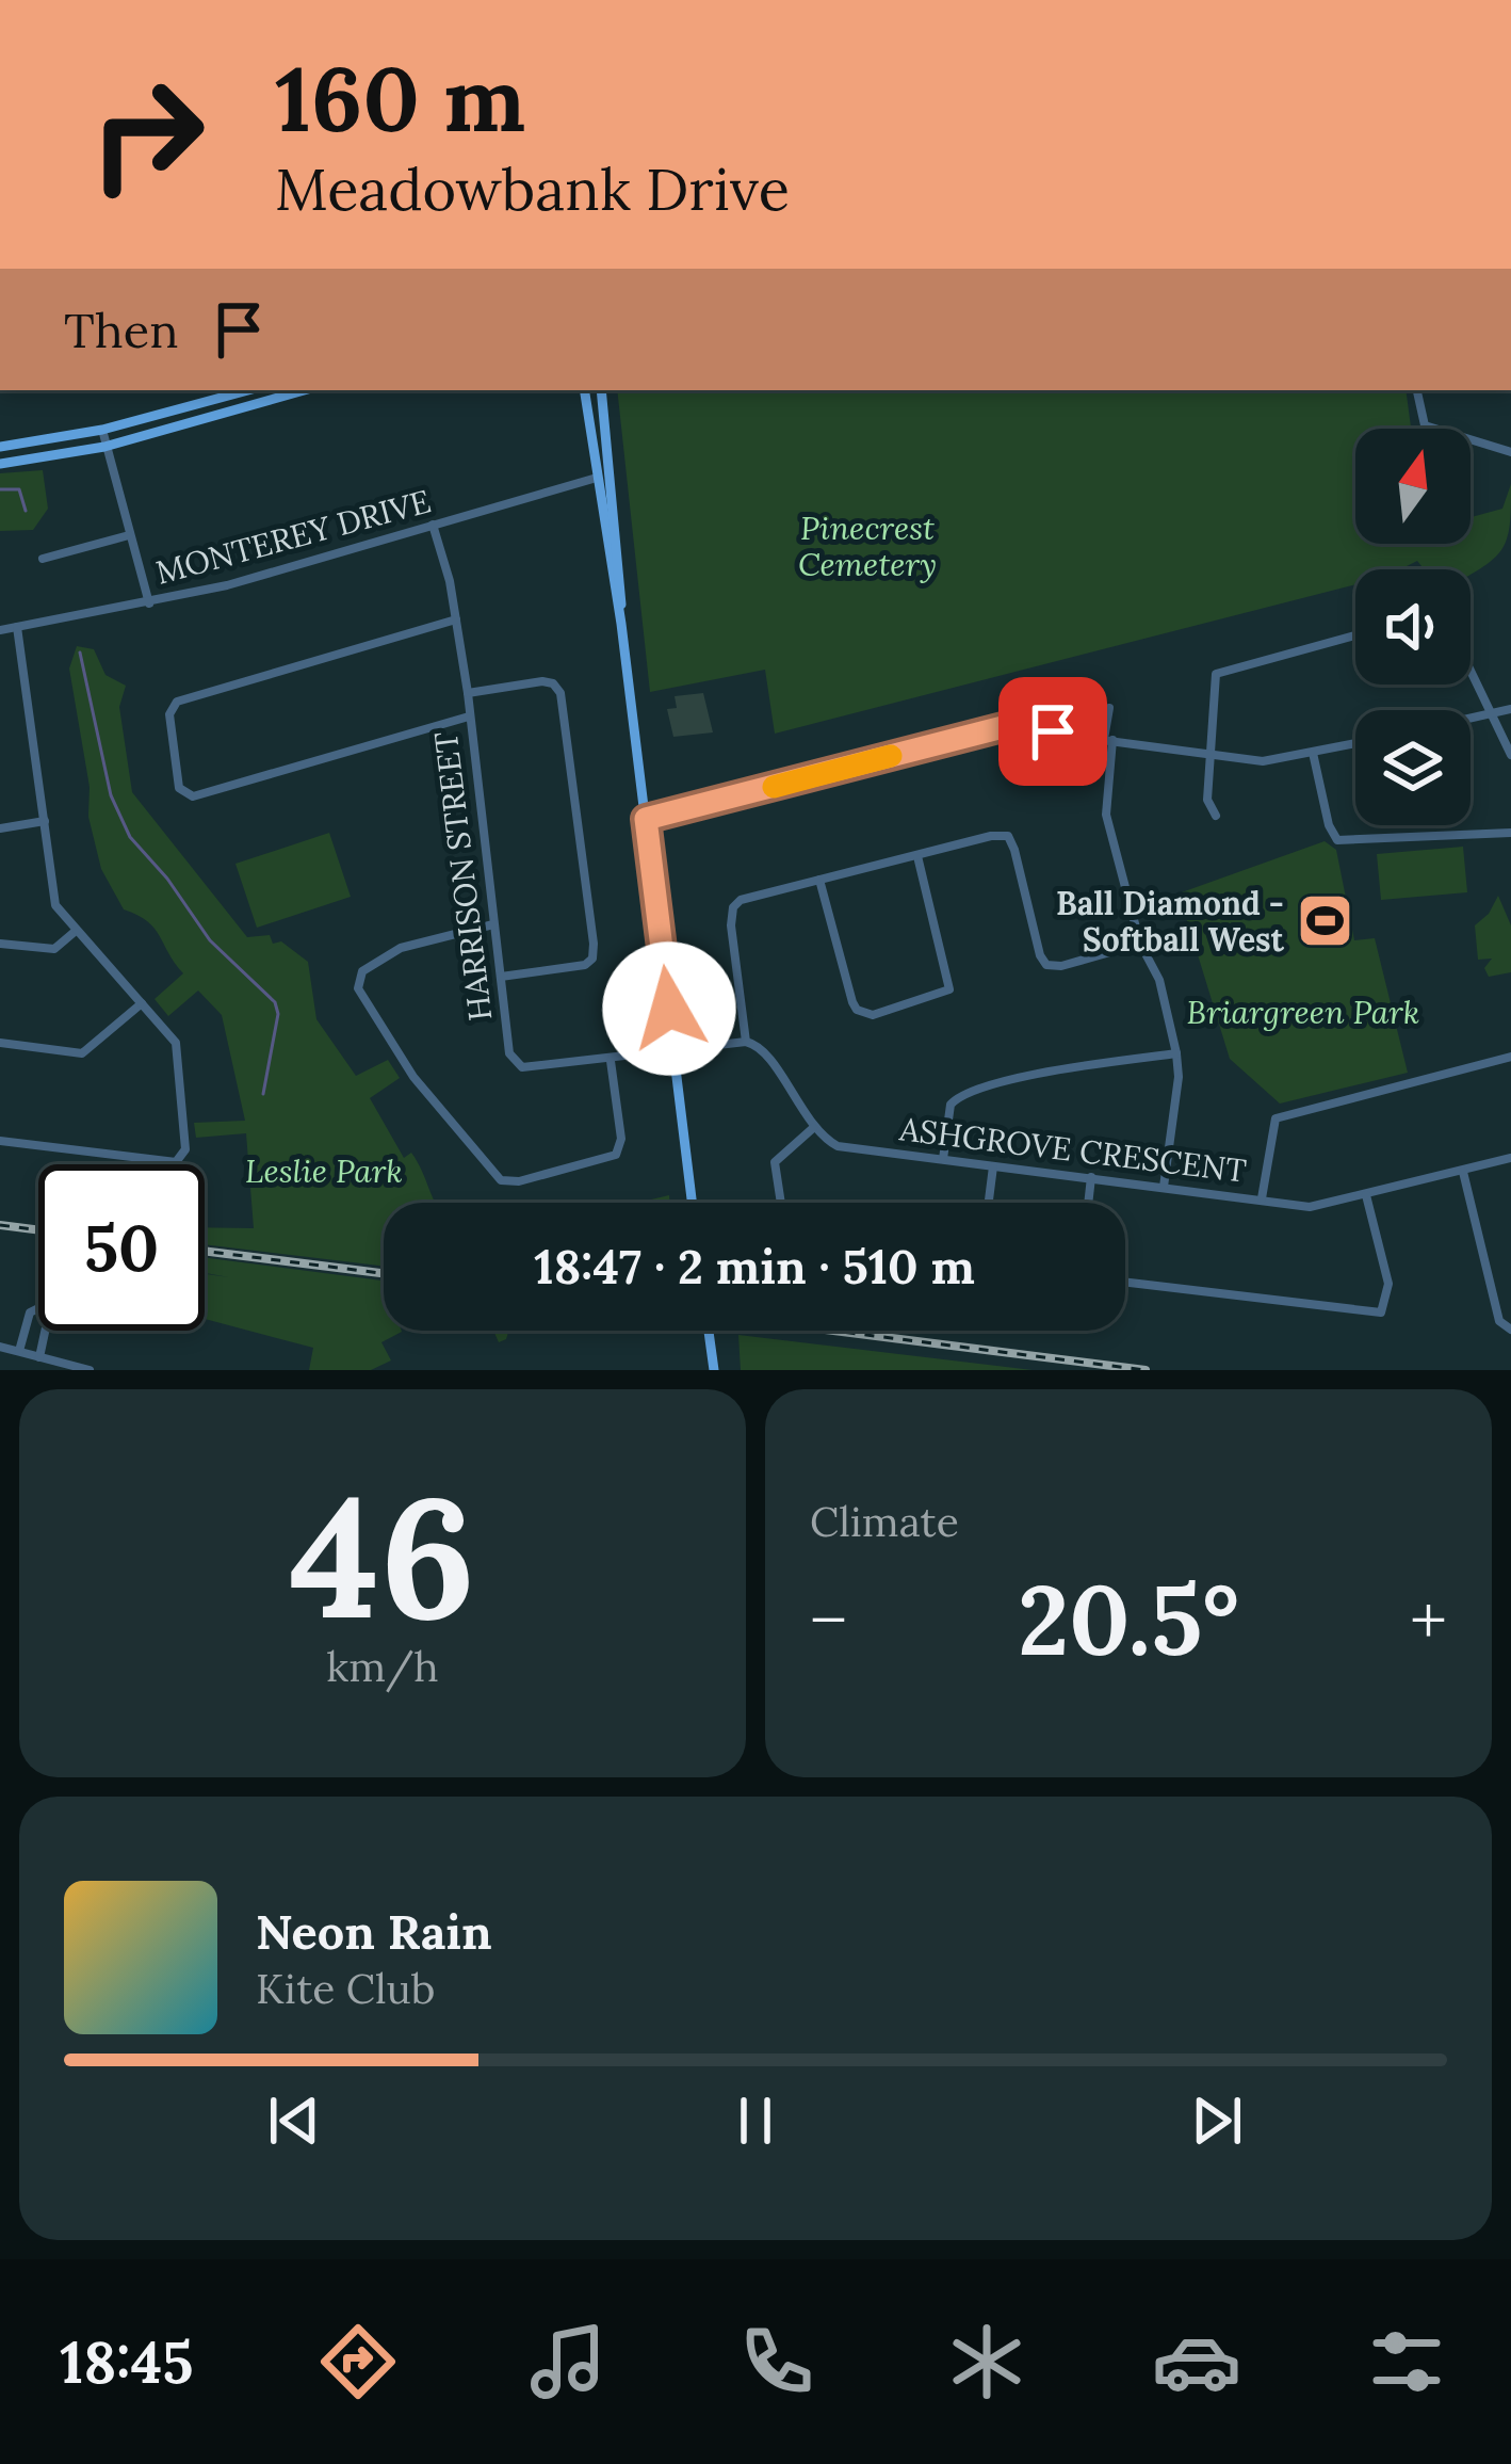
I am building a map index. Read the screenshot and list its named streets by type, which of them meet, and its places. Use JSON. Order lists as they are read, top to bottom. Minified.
{"streets":{"street":["MONTEREY DRIVE","HARRISON STREET","ASHGROVE CRESCENT"]},"crossings":[["MONTEREY DRIVE","HARRISON STREET"]],"parks":["Pinecrest Cemetery","Briargreen Park","Leslie Park"],"places":{"sports":["Ball Diamond - Softball West"]},"north":"top","page":{"turn":["160 m","Meadowbank Drive"],"then":"Then","limit":"50","trip":"18:47 · 2 min · 510 m","tile":[["46","km/h"],"Climate"],"heat":["−","20.5°","+"],"song":["Neon Rain","Kite Club"],"tabs":"18:45"}}
